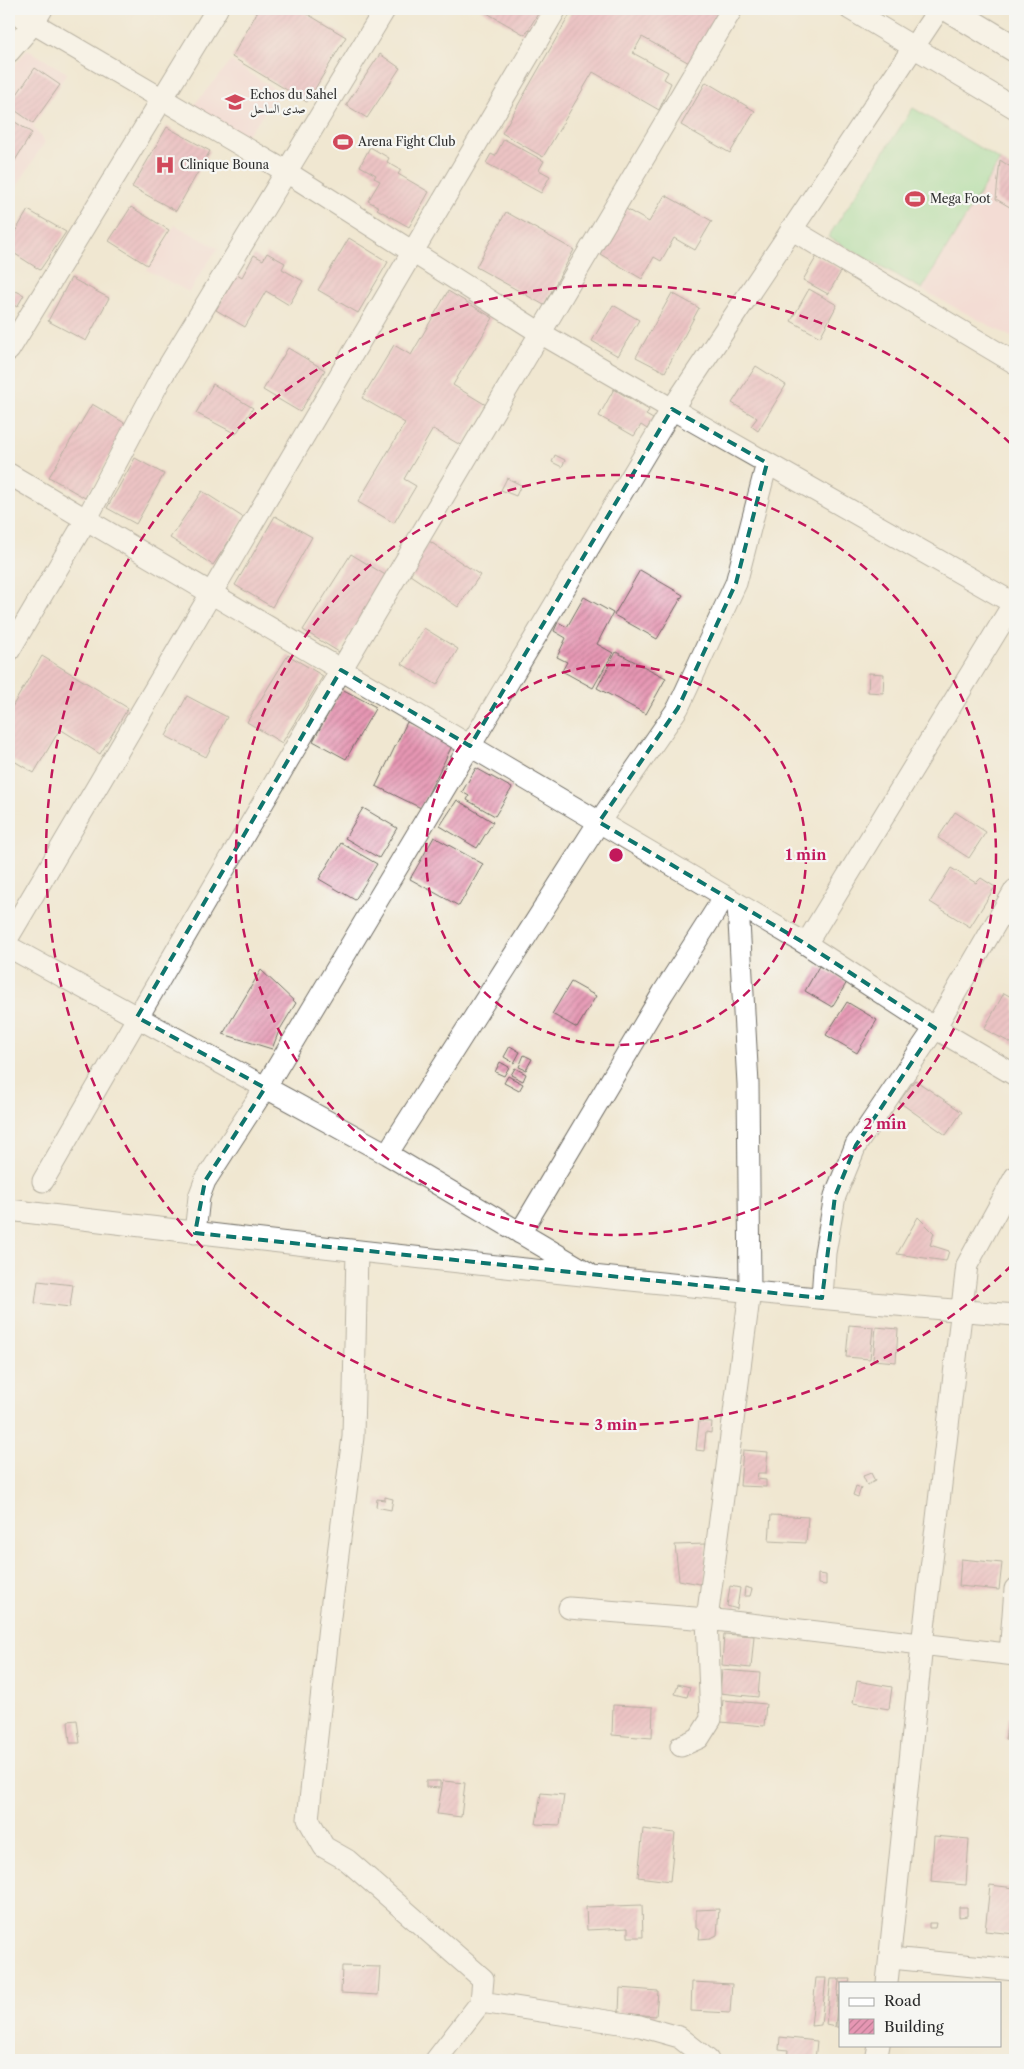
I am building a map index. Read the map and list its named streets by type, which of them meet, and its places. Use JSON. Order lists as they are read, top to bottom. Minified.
{"places":{"school or university":["Echos du Sahel صدى الساحل"],"sports":["Arena Fight Club","Mega Foot"],"hospital":["Clinique Bouna"]},"legend":["Road","Building"],"rings":["1 min","2 min","3 min"]}
